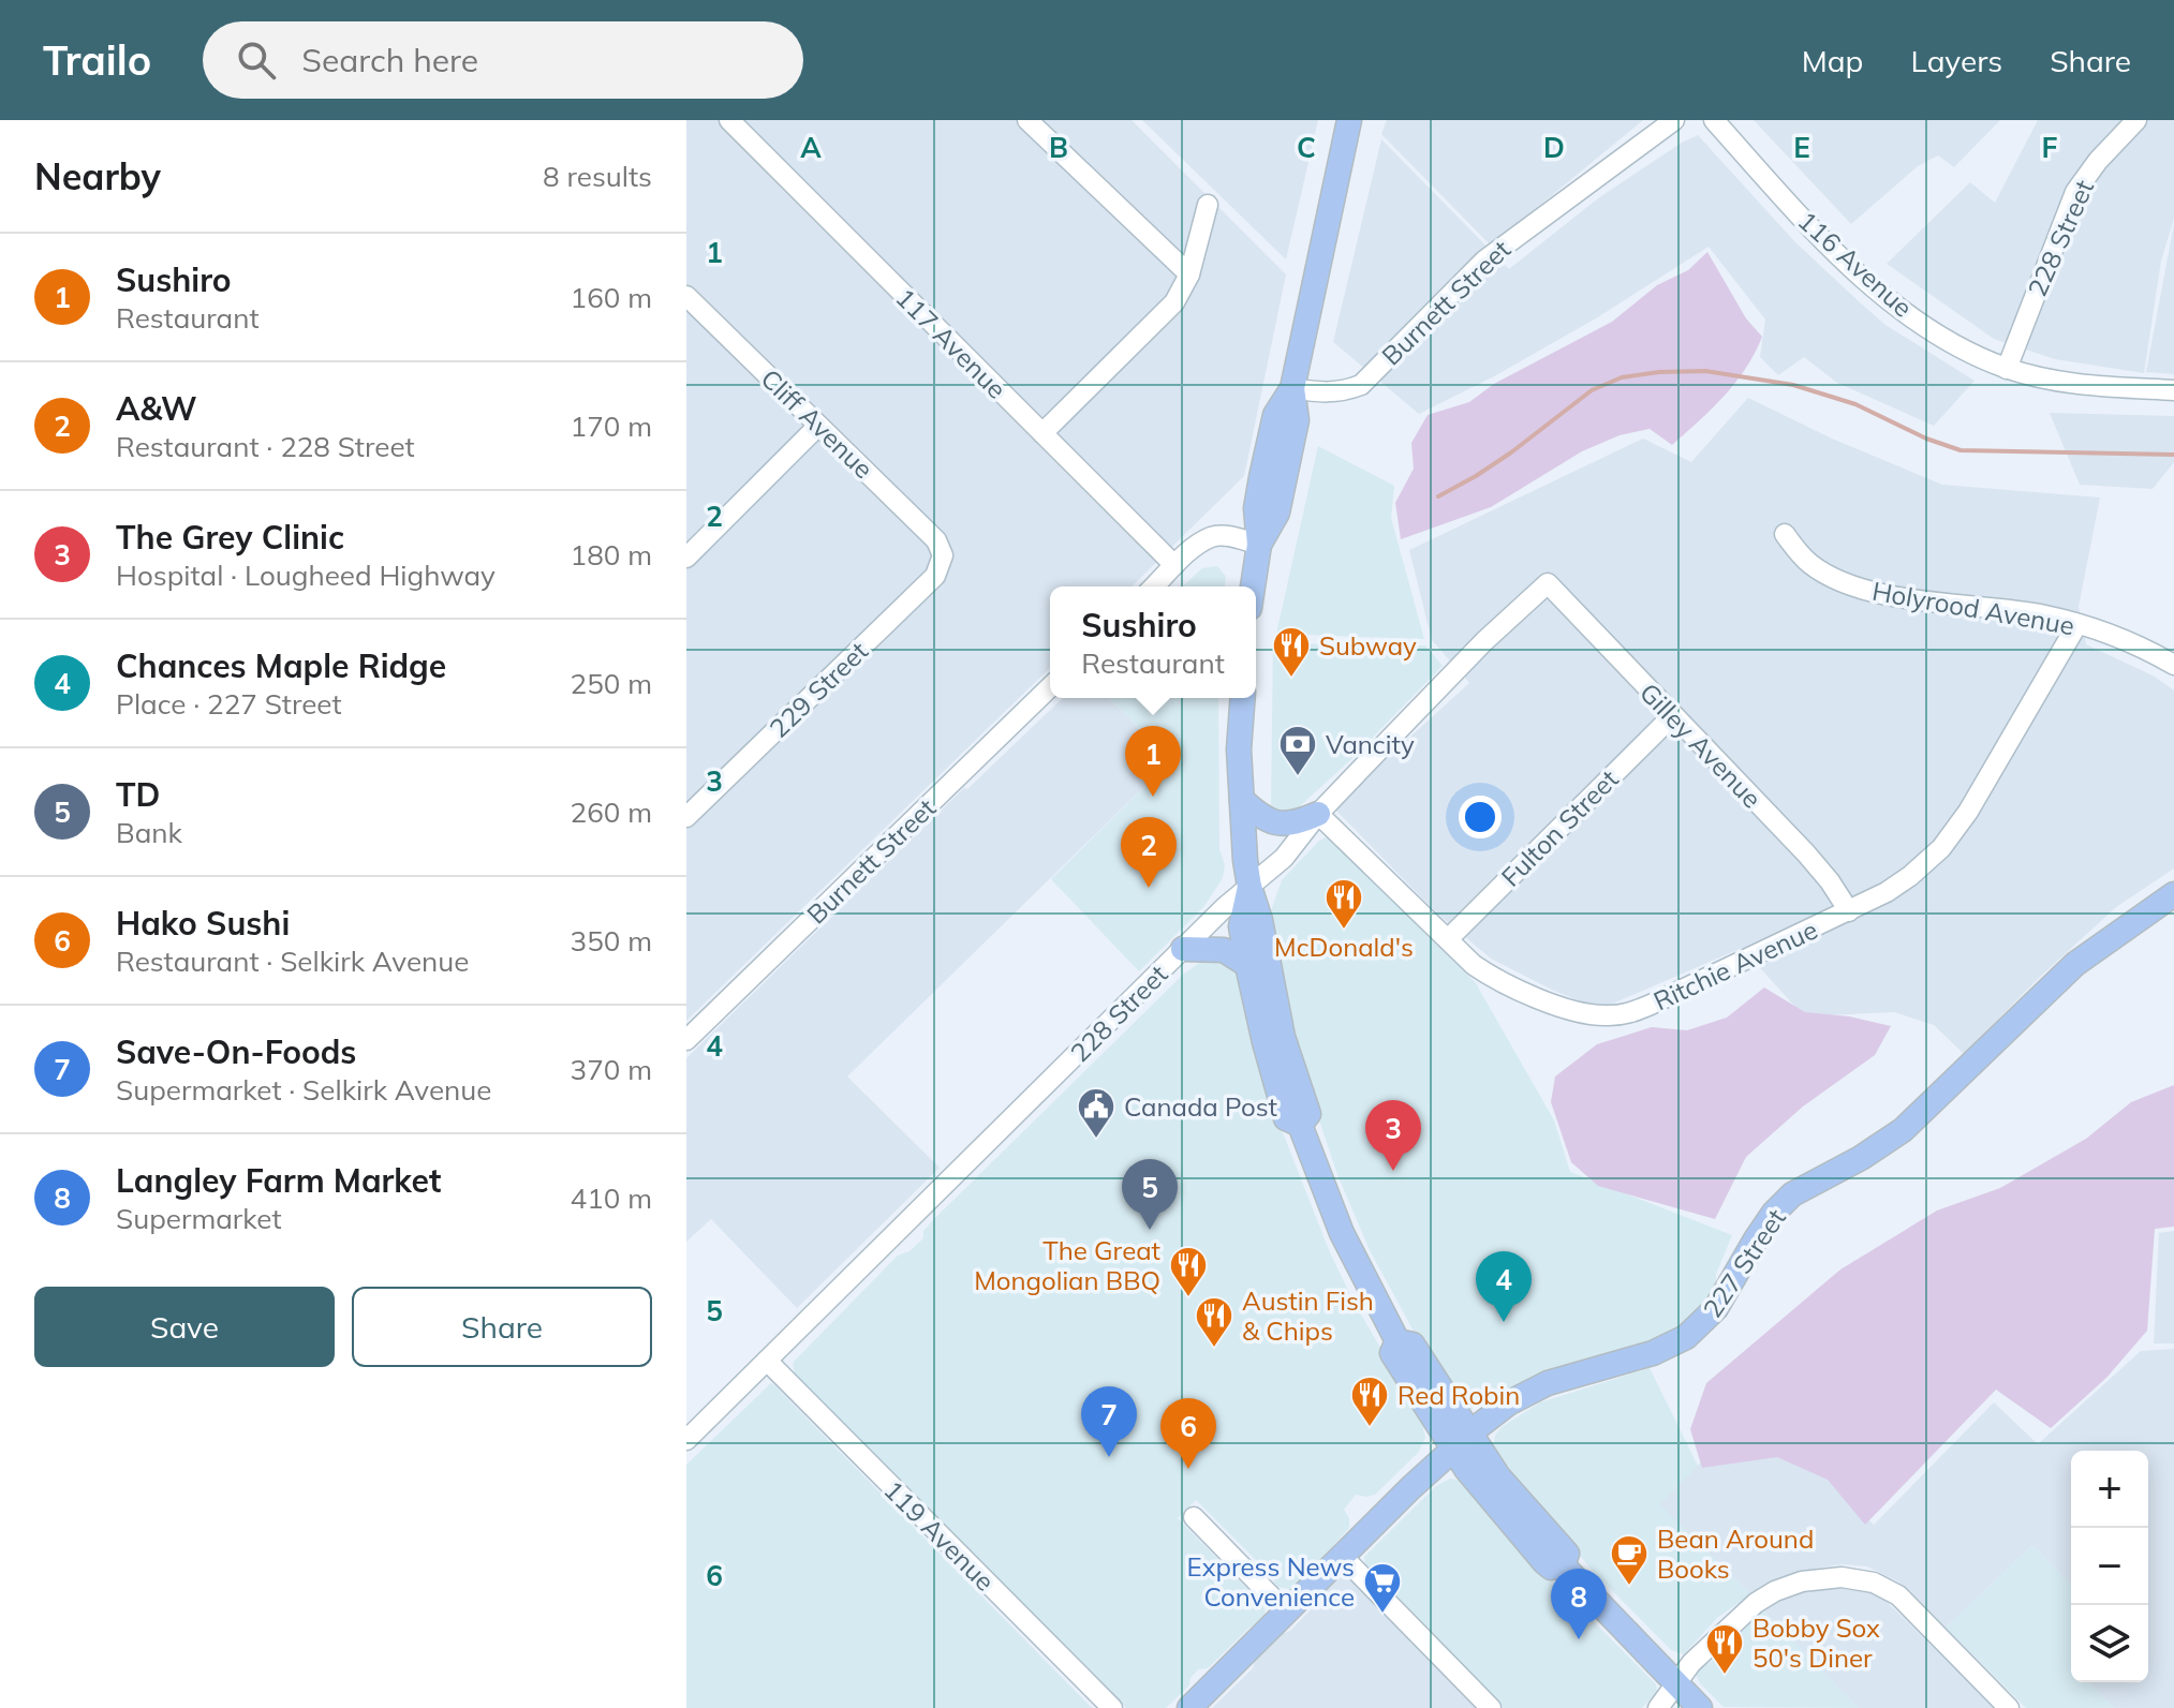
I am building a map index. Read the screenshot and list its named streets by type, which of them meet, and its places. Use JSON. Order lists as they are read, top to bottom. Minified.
{"streets":{"main road":["227 Street"],"street":["228 Street","116 Avenue","Burnett Street","117 Avenue","Cliff Avenue","Holyrood Avenue","229 Street","Gilley Avenue","Fulton Street","Ritchie Avenue","119 Avenue"]},"crossings":[["228 Street","116 Avenue"],["228 Street","Gilley Avenue"],["228 Street","Ritchie Avenue"],["228 Street","119 Avenue"],["Cliff Avenue","229 Street"],["Holyrood Avenue","Ritchie Avenue"],["Gilley Avenue","Fulton Street"],["Gilley Avenue","Ritchie Avenue"],["Fulton Street","Ritchie Avenue"]],"places":{"restaurant":["Subway","McDonald's","The Great Mongolian BBQ","Austin Fish & Chips","Red Robin","Bobby Sox 50's Diner"],"bank":["Vancity"],"public building":["Canada Post"],"cafe":["Bean Around Books"],"supermarket":["Express News Convenience"]},"page":{"header":"Trailo","search":"Search here","nav":["Map","Layers","Share"],"heading":["Nearby","8 results"],"list":[{"mark":"1","name":"Sushiro","note":"Restaurant","value":"160 m"},{"mark":"2","name":"A&W","note":"Restaurant · 228 Street","value":"170 m"},{"mark":"3","name":"The Grey Clinic","note":"Hospital · Lougheed Highway","value":"180 m"},{"mark":"4","name":"Chances Maple Ridge","note":"Place · 227 Street","value":"250 m"},{"mark":"5","name":"TD","note":"Bank","value":"260 m"},{"mark":"6","name":"Hako Sushi","note":"Restaurant · Selkirk Avenue","value":"350 m"},{"mark":"7","name":"Save-On-Foods","note":"Supermarket · Selkirk Avenue","value":"370 m"},{"mark":"8","name":"Langley Farm Market","note":"Supermarket","value":"410 m"}],"popup":["Sushiro","Restaurant"],"pins":["1","2","3","5","4","7","6","8"],"buttons":["Save","Share"],"map_buttons":["+","−"]},"grid":{"columns":["A","B","C","D","E","F"],"rows":["1","2","3","4","5","6"]}}
